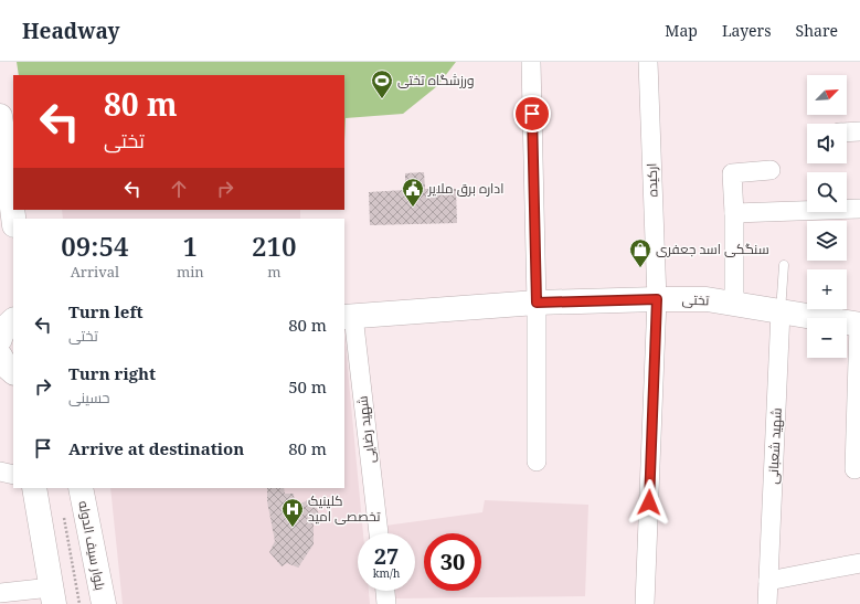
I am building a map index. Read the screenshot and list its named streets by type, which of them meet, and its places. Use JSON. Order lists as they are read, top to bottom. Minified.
{"streets":{"main road":["تختی","بلوار سیف الدوله"],"street":["ارکیده","شهید رضایی","شهید شعبانی"]},"crossings":[["ارکیده","تختی"],["تختی","شهید رضایی"],["تختی","شهید شعبانی"]],"places":{"sports":["ورزشگاه تختی"],"public building":["اداره برق ملایر"],"shop":["سنگکی اسد جعفری"],"hospital":["کلینیک تخصصی امید"]},"north":"top right","page":{"header":"Headway","nav":["Map","Layers","Share"],"map_buttons":["+","−"],"turn":["80 m","تختی"],"eta":["09:54","Arrival","1","min","210","m"],"list":[{"name":"Turn left","note":"تختی","value":"80 m"},{"name":"Turn right","note":"حسینی","value":"50 m"},{"name":"Arrive at destination","value":"80 m"}],"speed":"27 km/h","limit":"30"}}
